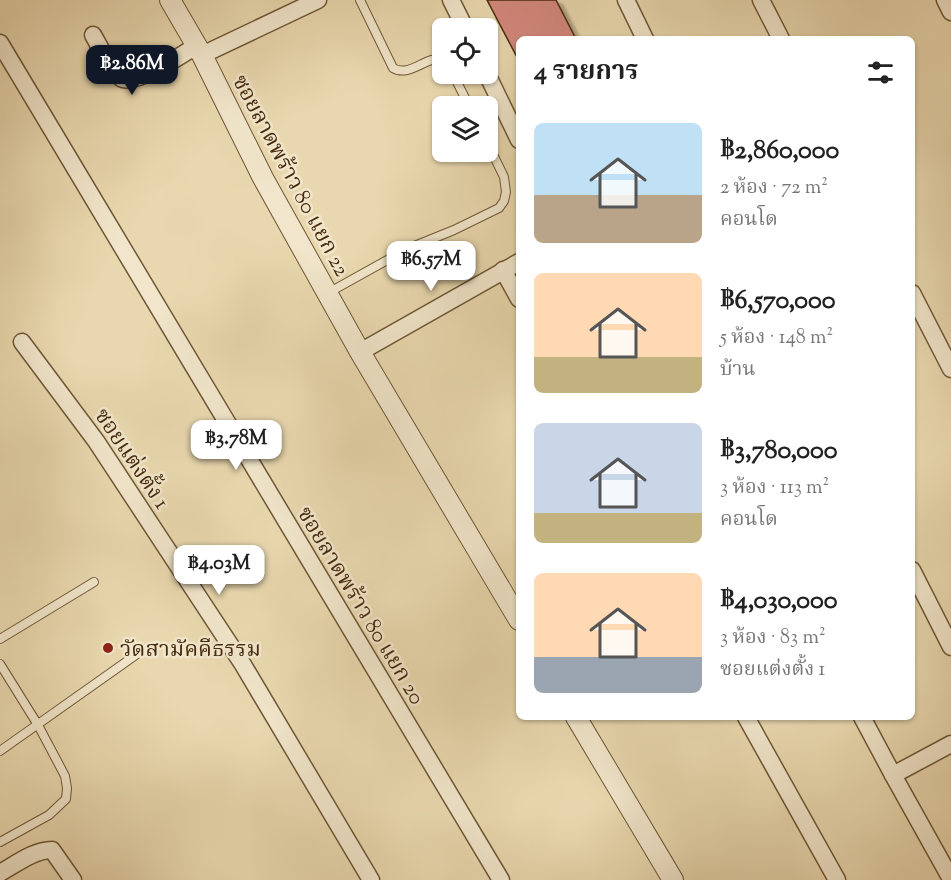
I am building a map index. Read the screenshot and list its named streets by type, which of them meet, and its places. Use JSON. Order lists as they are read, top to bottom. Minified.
{"streets":{"street":["ซอยลาดพร้าว 80 แยก 22","ซอยแต่งตั้ง 1","ซอยลาดพร้าว 80 แยก 20"]},"places":["วัดสามัคคีธรรม"],"page":{"heading":"4 รายการ","price":["฿2.86M","฿6.57M","฿3.78M","฿4.03M"],"list":[{"name":"฿2,860,000","note":"2 ห้อง · 72 m² · คอนโด"},{"name":"฿6,570,000","note":"5 ห้อง · 148 m² · บ้าน"},{"name":"฿3,780,000","note":"3 ห้อง · 113 m² · คอนโด"},{"name":"฿4,030,000","note":"3 ห้อง · 83 m² · ซอยแต่งตั้ง 1"}]}}
